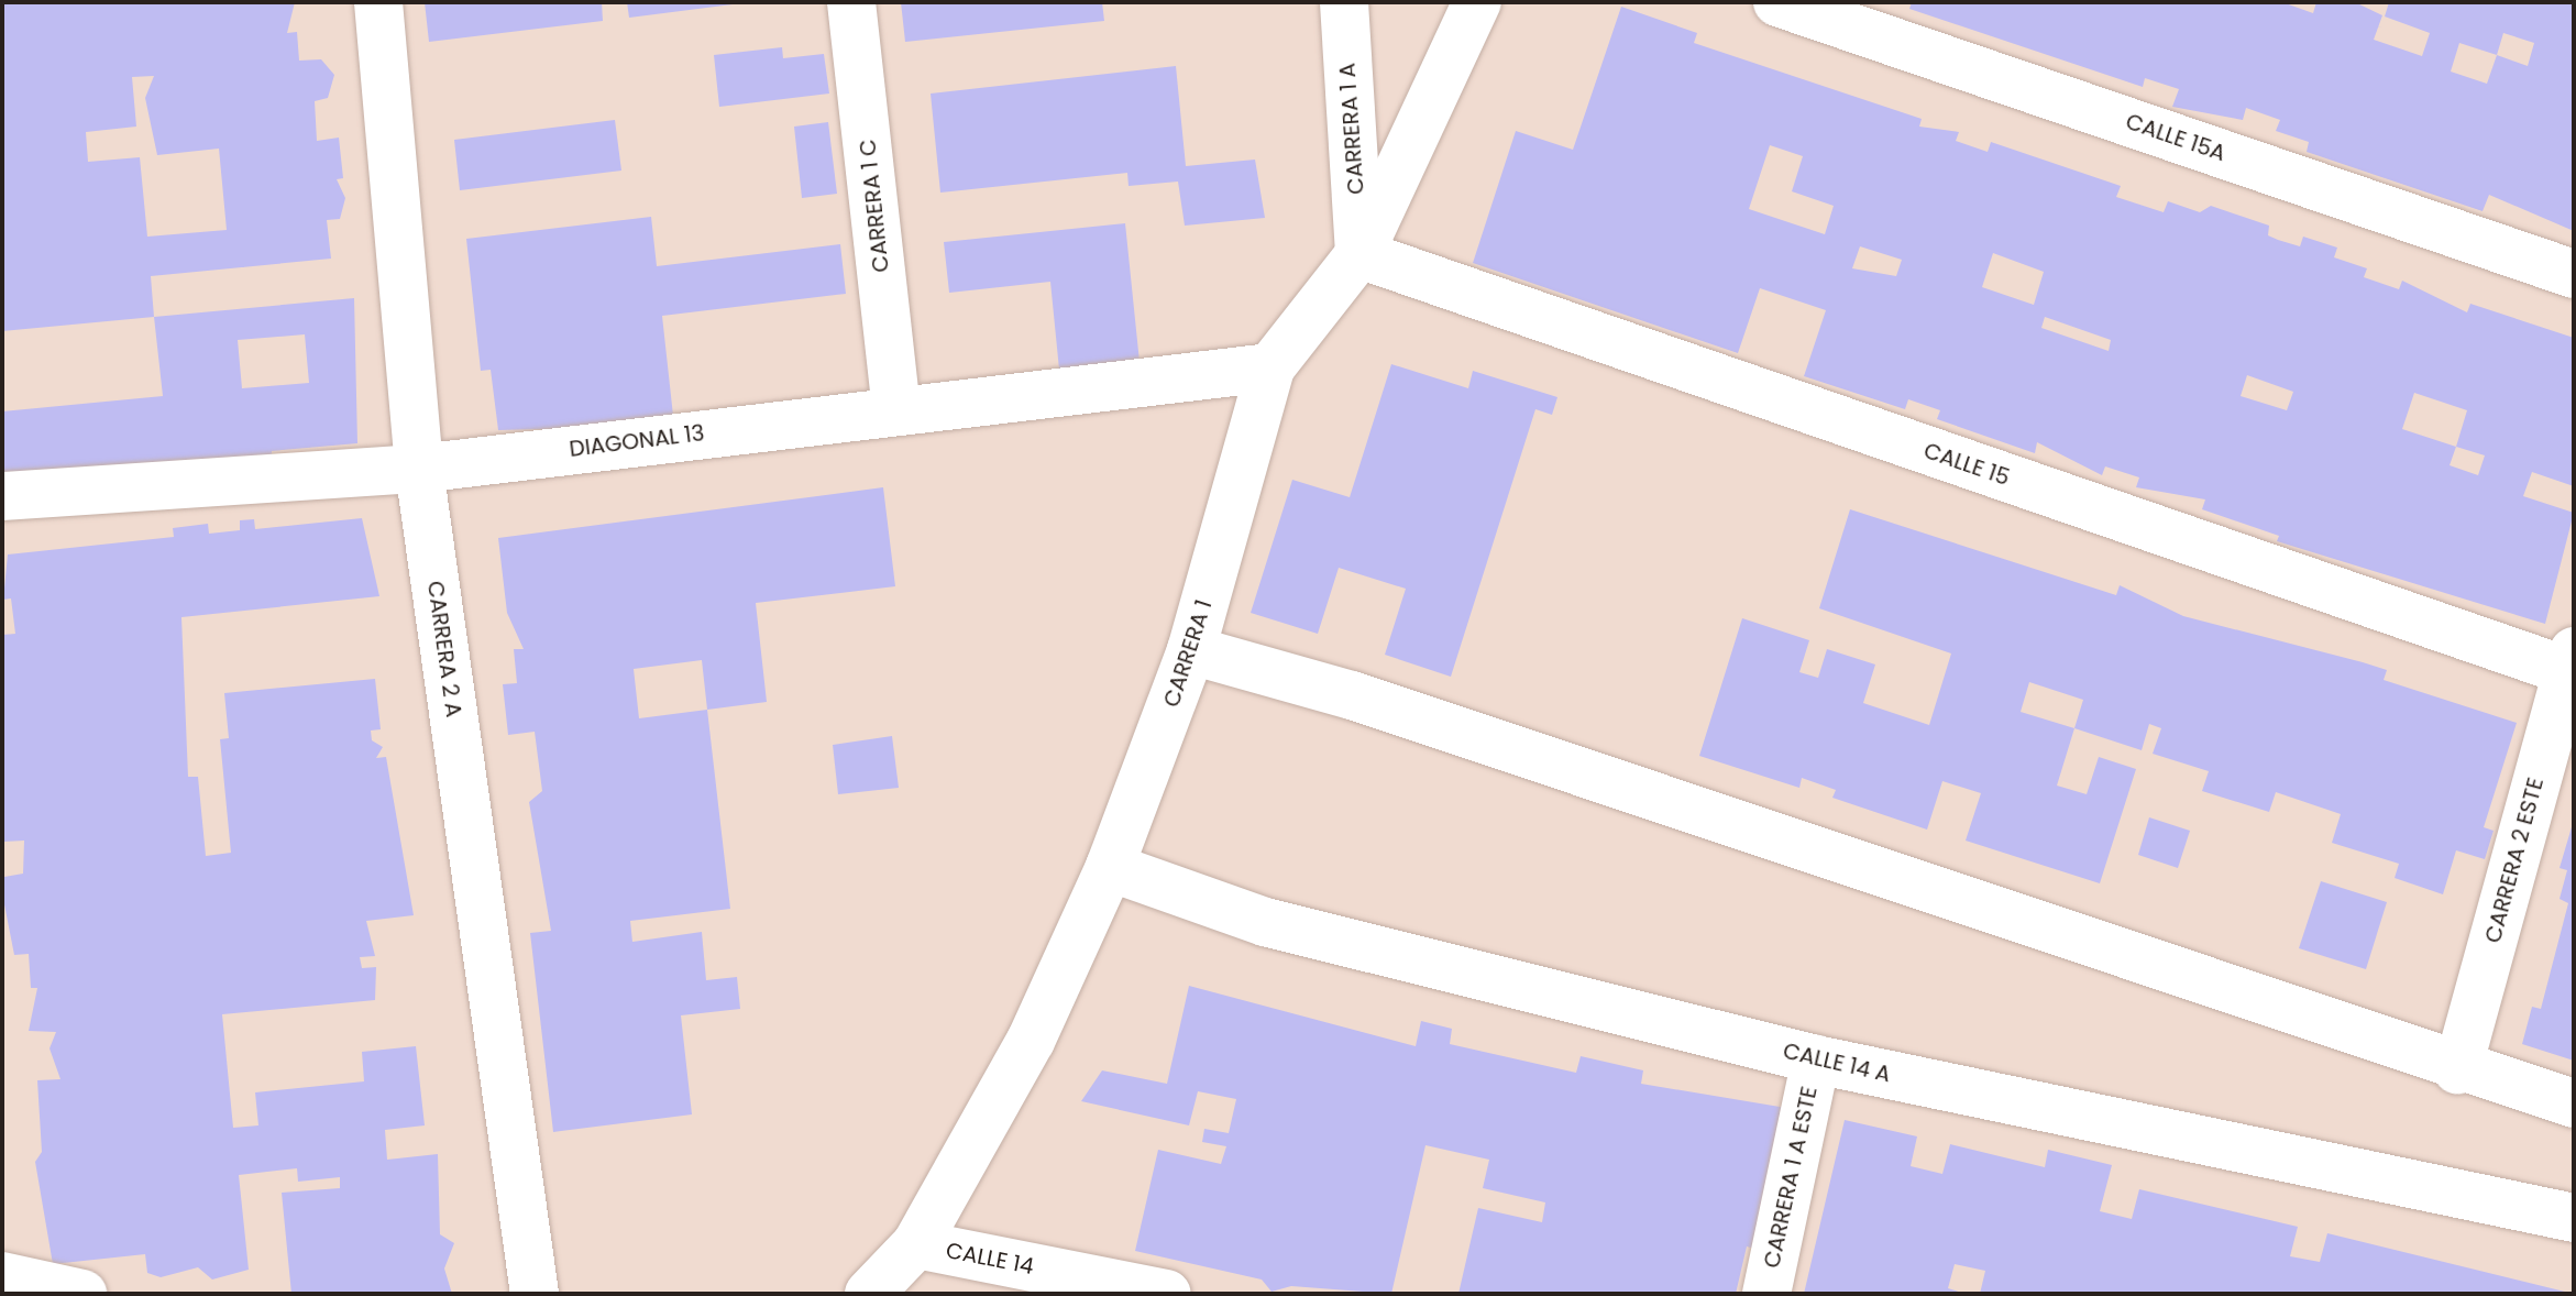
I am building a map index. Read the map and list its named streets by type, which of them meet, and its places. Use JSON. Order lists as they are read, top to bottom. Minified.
{"streets":{"street":["CARRERA 1 A","CALLE 15A","CARRERA 1 C","DIAGONAL 13","CALLE 15","CARRERA 2 A","CARRERA 1","CARRERA 2 ESTE","CALLE 14 A","CARRERA 1 A ESTE","CALLE 14"]},"crossings":[["CARRERA 1 A","CALLE 15"],["CARRERA 1 A","CARRERA 1"],["CARRERA 1 C","DIAGONAL 13"],["DIAGONAL 13","CARRERA 2 A"],["DIAGONAL 13","CARRERA 1"],["CALLE 15","CARRERA 1"],["CALLE 15","CARRERA 2 ESTE"],["CARRERA 1","CALLE 14 A"],["CARRERA 1","CALLE 14"],["CALLE 14 A","CARRERA 1 A ESTE"]]}
